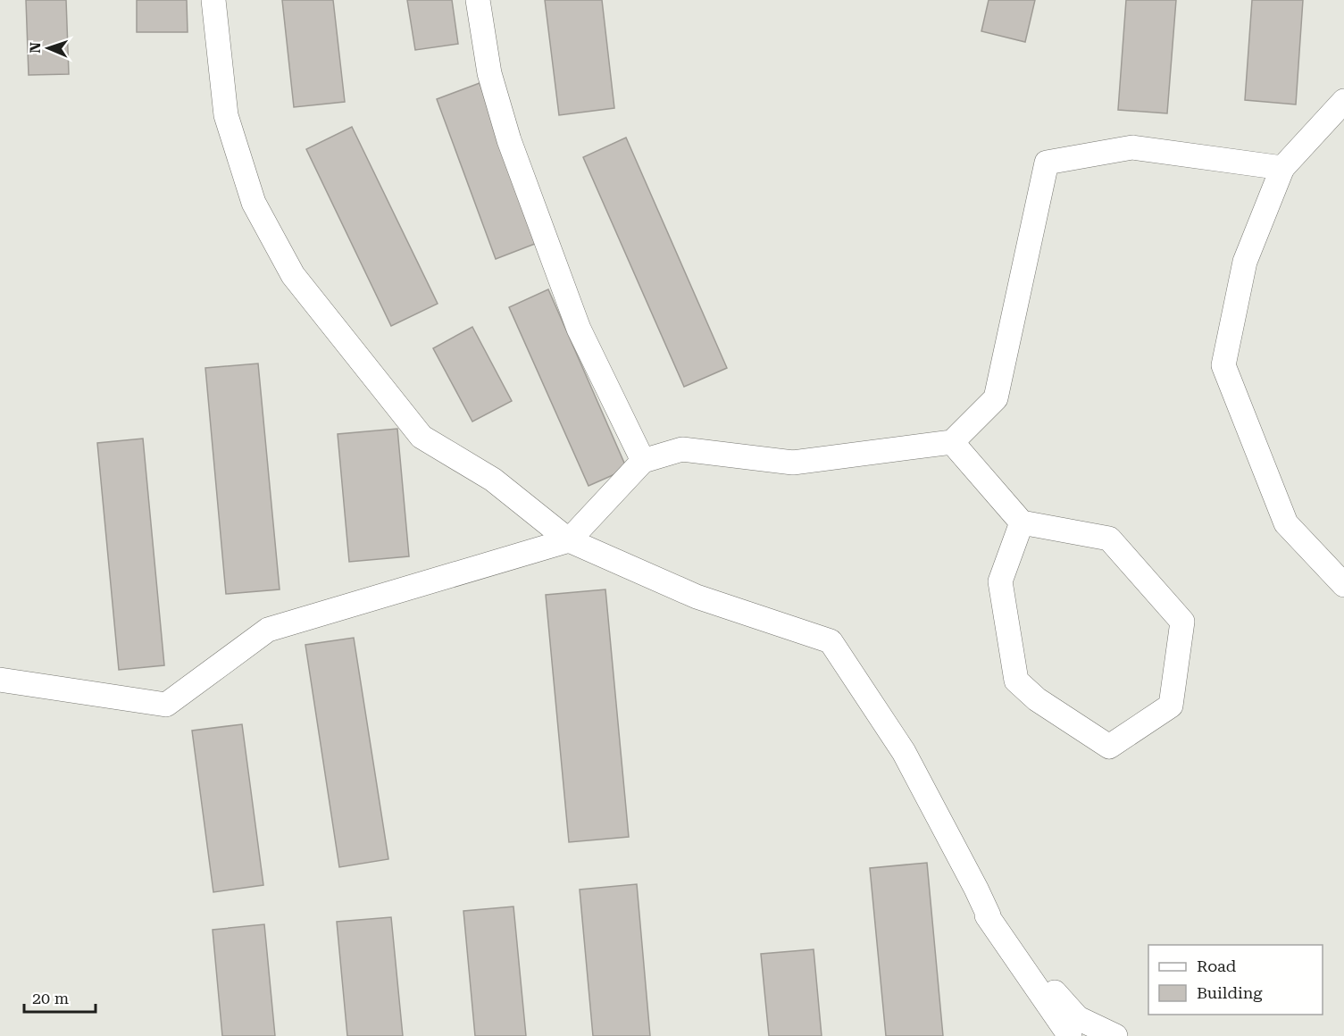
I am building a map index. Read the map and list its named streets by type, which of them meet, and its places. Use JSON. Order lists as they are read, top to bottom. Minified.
{"legend":["Road","Building"],"scale_bar":"20 m","north":"left"}
